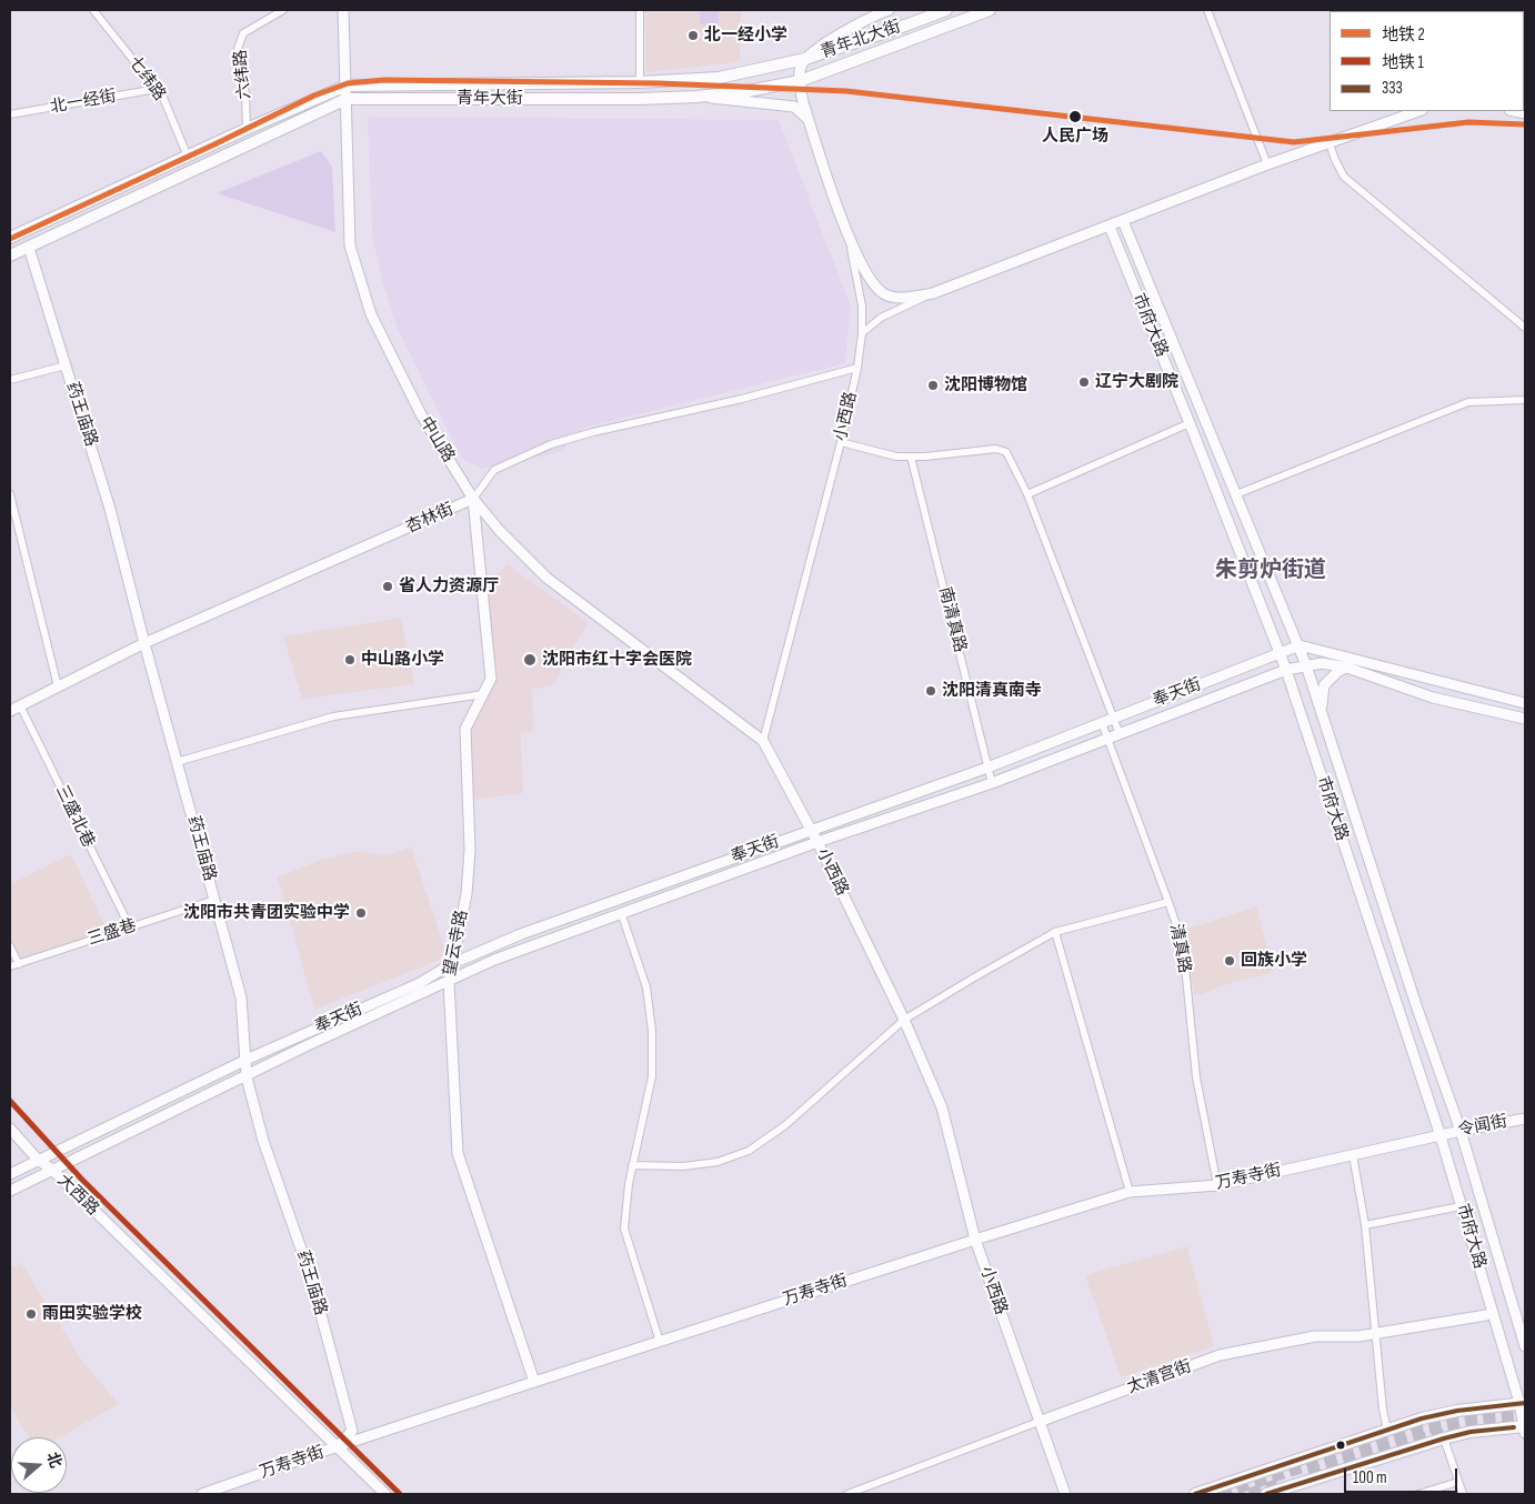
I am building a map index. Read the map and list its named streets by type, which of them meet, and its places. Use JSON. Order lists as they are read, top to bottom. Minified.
{"streets":{"main road":["青年北大街","青年大街","市府大路","药王庙路","小西路","中山路","杏林街","奉天街","望云寺路","令闻街","万寿寺街","大西路","太清宫街"],"street":["六纬路","七纬路","北一经街","南清真路","三盛北巷","三盛巷","清真路"]},"crossings":[["青年北大街","青年大街"],["六纬路","青年大街"],["七纬路","青年大街"],["七纬路","北一经街"],["青年大街","药王庙路"],["青年大街","中山路"],["市府大路","奉天街"],["市府大路","令闻街"],["市府大路","万寿寺街"],["药王庙路","杏林街"],["药王庙路","奉天街"],["药王庙路","三盛巷"],["药王庙路","万寿寺街"],["药王庙路","大西路"],["小西路","中山路"],["小西路","杏林街"],["小西路","奉天街"],["小西路","万寿寺街"],["小西路","太清宫街"],["中山路","杏林街"],["中山路","望云寺路"],["杏林街","三盛北巷"],["杏林街","望云寺路"],["南清真路","奉天街"],["奉天街","望云寺路"],["奉天街","清真路"],["奉天街","大西路"],["三盛北巷","三盛巷"],["望云寺路","万寿寺街"],["清真路","万寿寺街"],["令闻街","万寿寺街"],["万寿寺街","大西路"]],"districts":["朱剪炉街道"],"places":["北一经小学","人民广场","辽宁大剧院","沈阳博物馆","省人力资源厅","中山路小学","沈阳市红十字会医院","沈阳清真南寺","沈阳市共青团实验中学","回族小学","雨田实验学校"],"lines":["metro line 2","metro line 1","transit line 333"],"legend":["地铁 2","地铁 1","333"],"scale_bar":"100 m","north":"right"}
